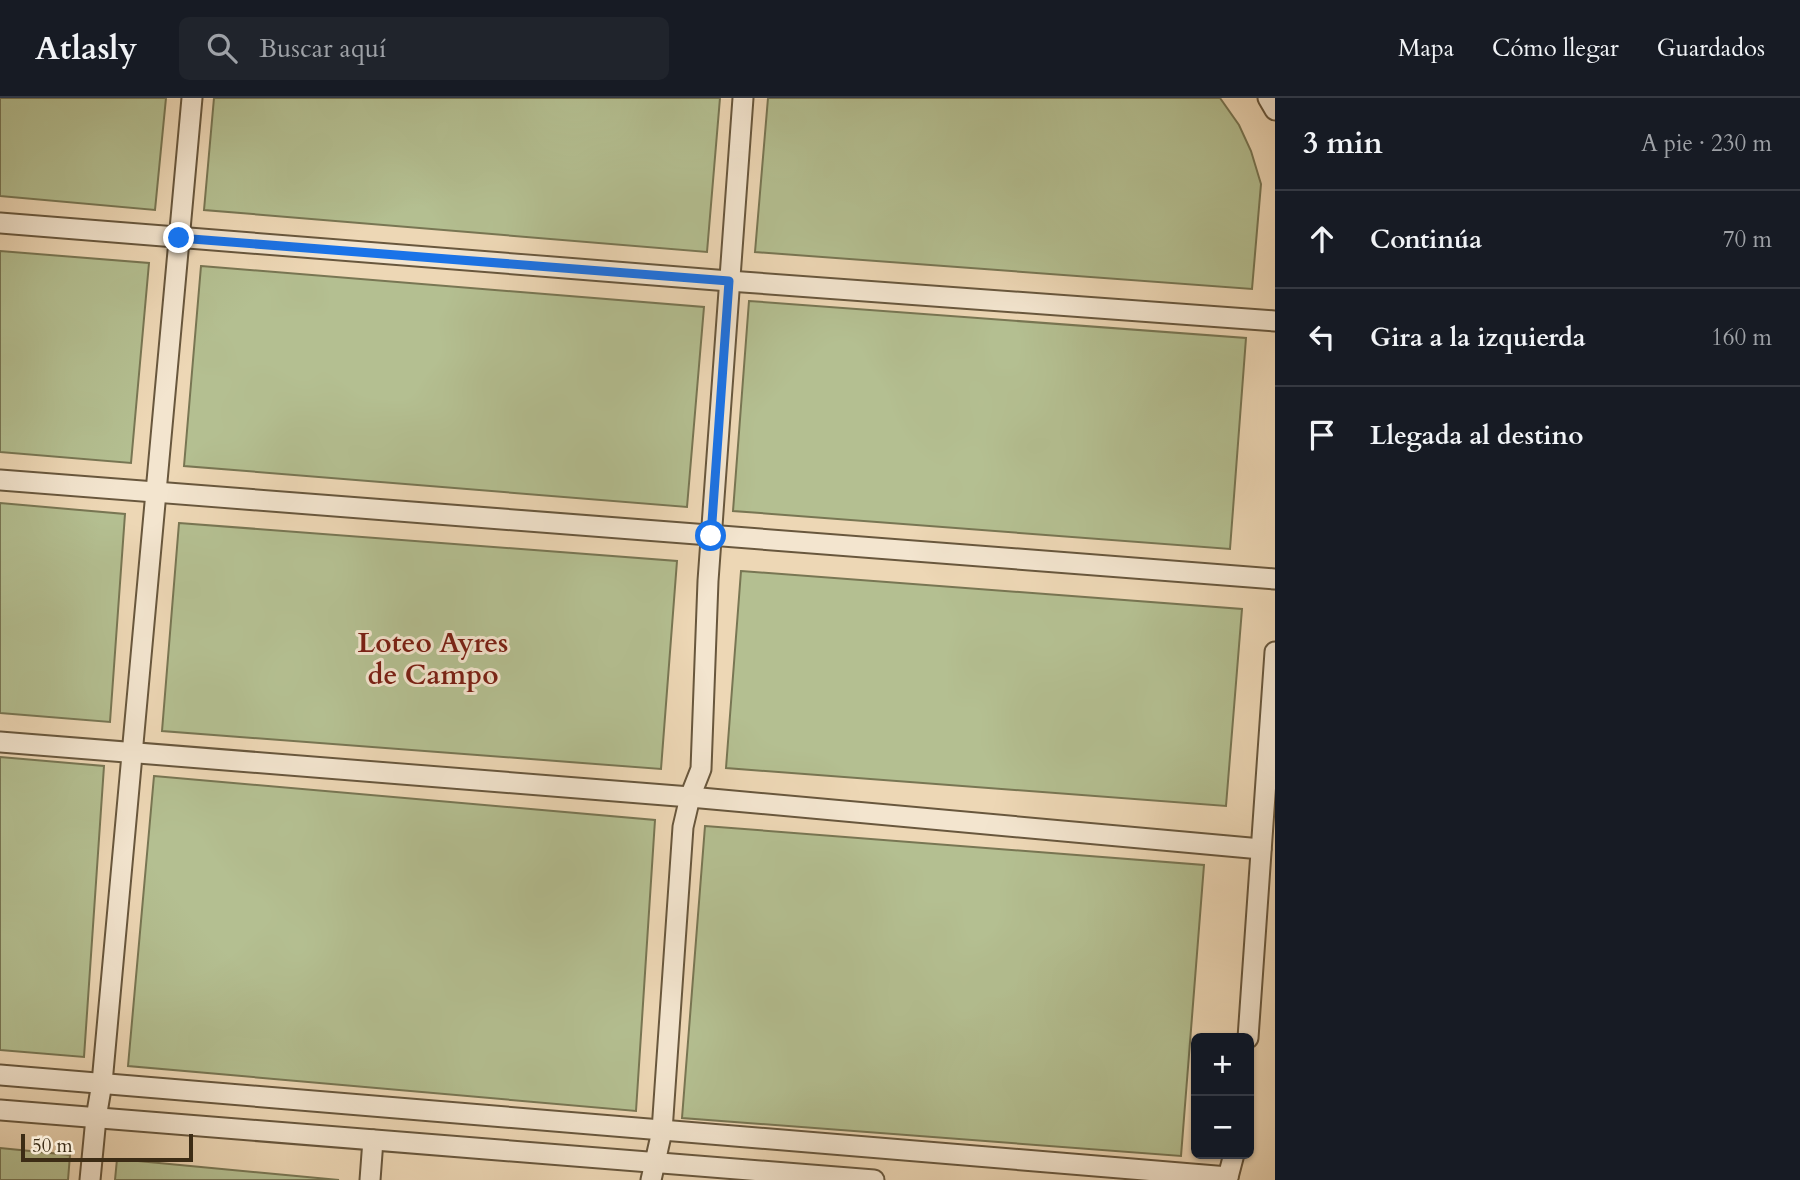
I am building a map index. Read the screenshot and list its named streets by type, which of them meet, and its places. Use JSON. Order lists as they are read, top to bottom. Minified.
{"districts":["Loteo Ayres de Campo"],"scale_bar":"50 m","page":{"header":"Atlasly","search":"Buscar aquí","nav":["Mapa","Cómo llegar","Guardados"],"heading":["3 min","A pie · 230 m"],"list":[["Continúa","70 m"],["Gira a la izquierda","160 m"],"Llegada al destino"],"map_buttons":["+","−"],"scale":"50 m"}}
